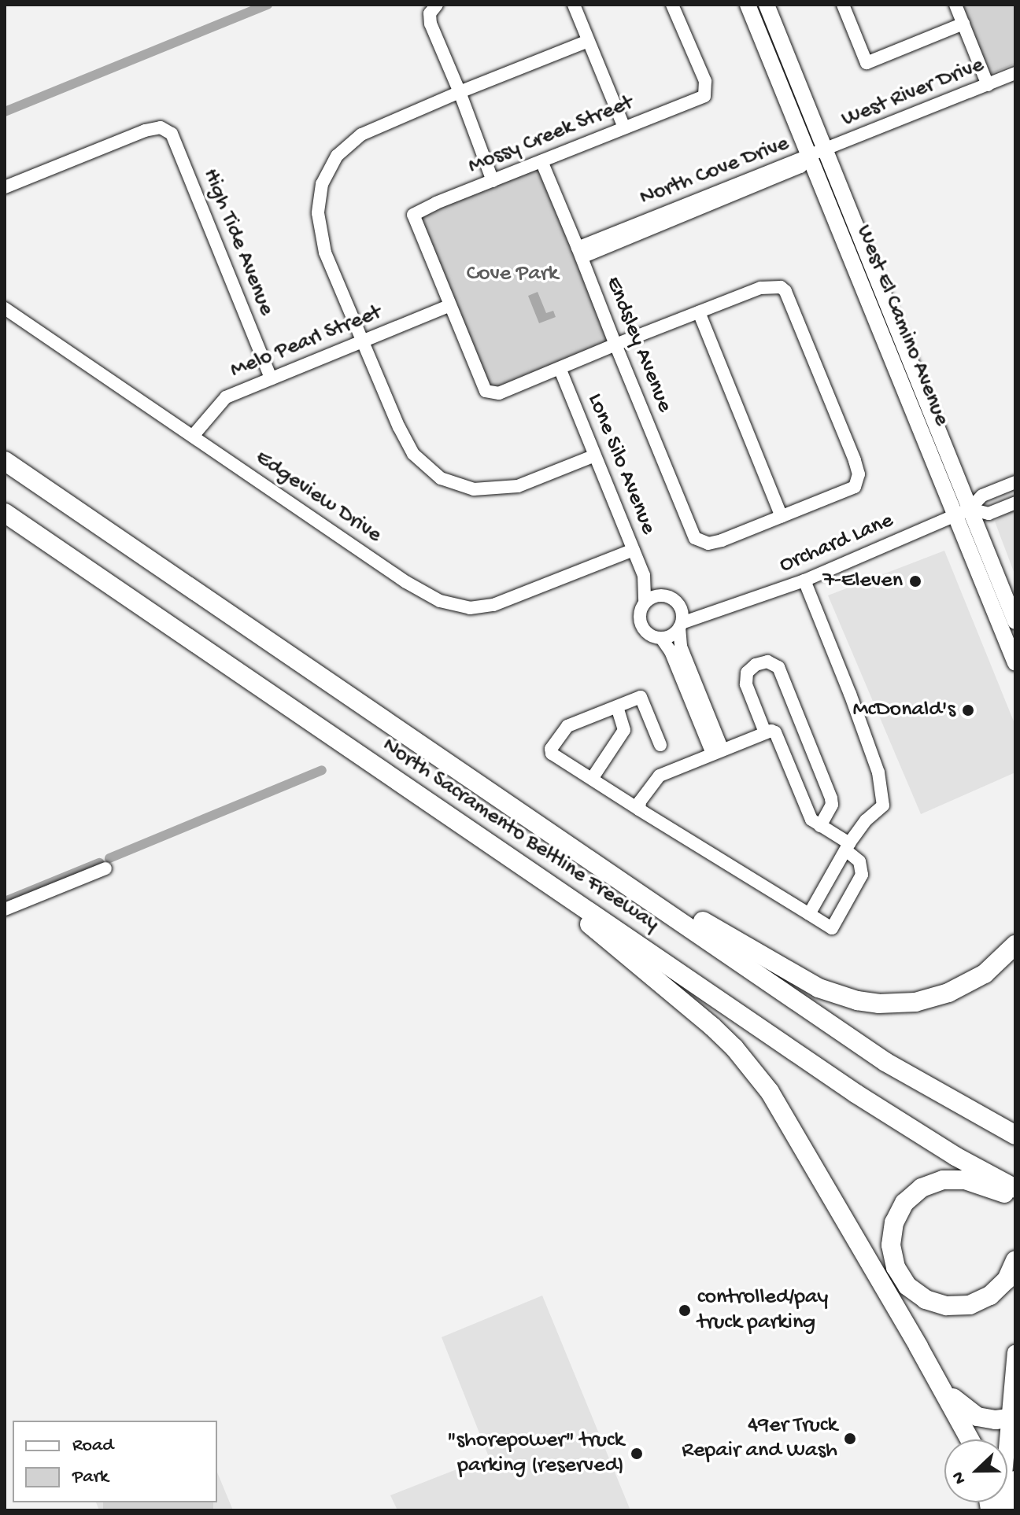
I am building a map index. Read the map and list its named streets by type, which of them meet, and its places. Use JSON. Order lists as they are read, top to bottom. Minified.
{"streets":{"highway":["North Sacramento Beltline Freeway"],"main road":["West El Camino Avenue"],"street":["West River Drive","Mossy Creek Street","North Cove Drive","High Tide Avenue","Melo Pearl Street","Endsley Avenue","Lone Silo Avenue","Edgeview Drive","Orchard Lane"]},"crossings":[["West River Drive","North Cove Drive"],["West River Drive","West El Camino Avenue"],["Mossy Creek Street","Melo Pearl Street"],["Mossy Creek Street","Endsley Avenue"],["North Cove Drive","West El Camino Avenue"],["North Cove Drive","Endsley Avenue"],["High Tide Avenue","Melo Pearl Street"],["West El Camino Avenue","Orchard Lane"],["Melo Pearl Street","Edgeview Drive"],["Lone Silo Avenue","Edgeview Drive"],["Lone Silo Avenue","Orchard Lane"]],"parks":["Cove Park"],"places":["7-Eleven","McDonald's","controlled/pay truck parking","49er Truck Repair and Wash","\"shorepower\" truck parking (reserved)"],"legend":["Road","Park"],"north":"left"}
